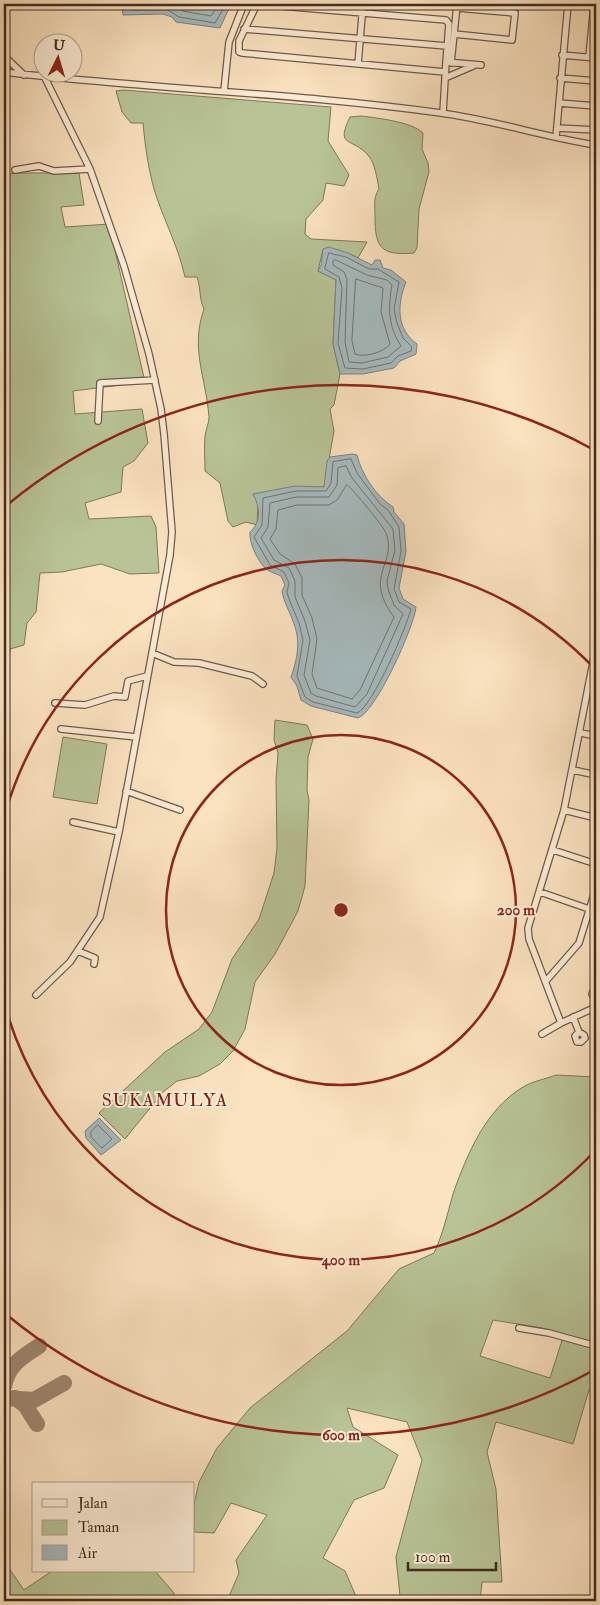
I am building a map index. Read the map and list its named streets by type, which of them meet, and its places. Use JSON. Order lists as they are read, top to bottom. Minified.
{"districts":["SUKAMULYA"],"legend":["Jalan","Taman","Air"],"scale_bar":"100 m","north":"top","rings":["200 m","400 m","600 m"]}
